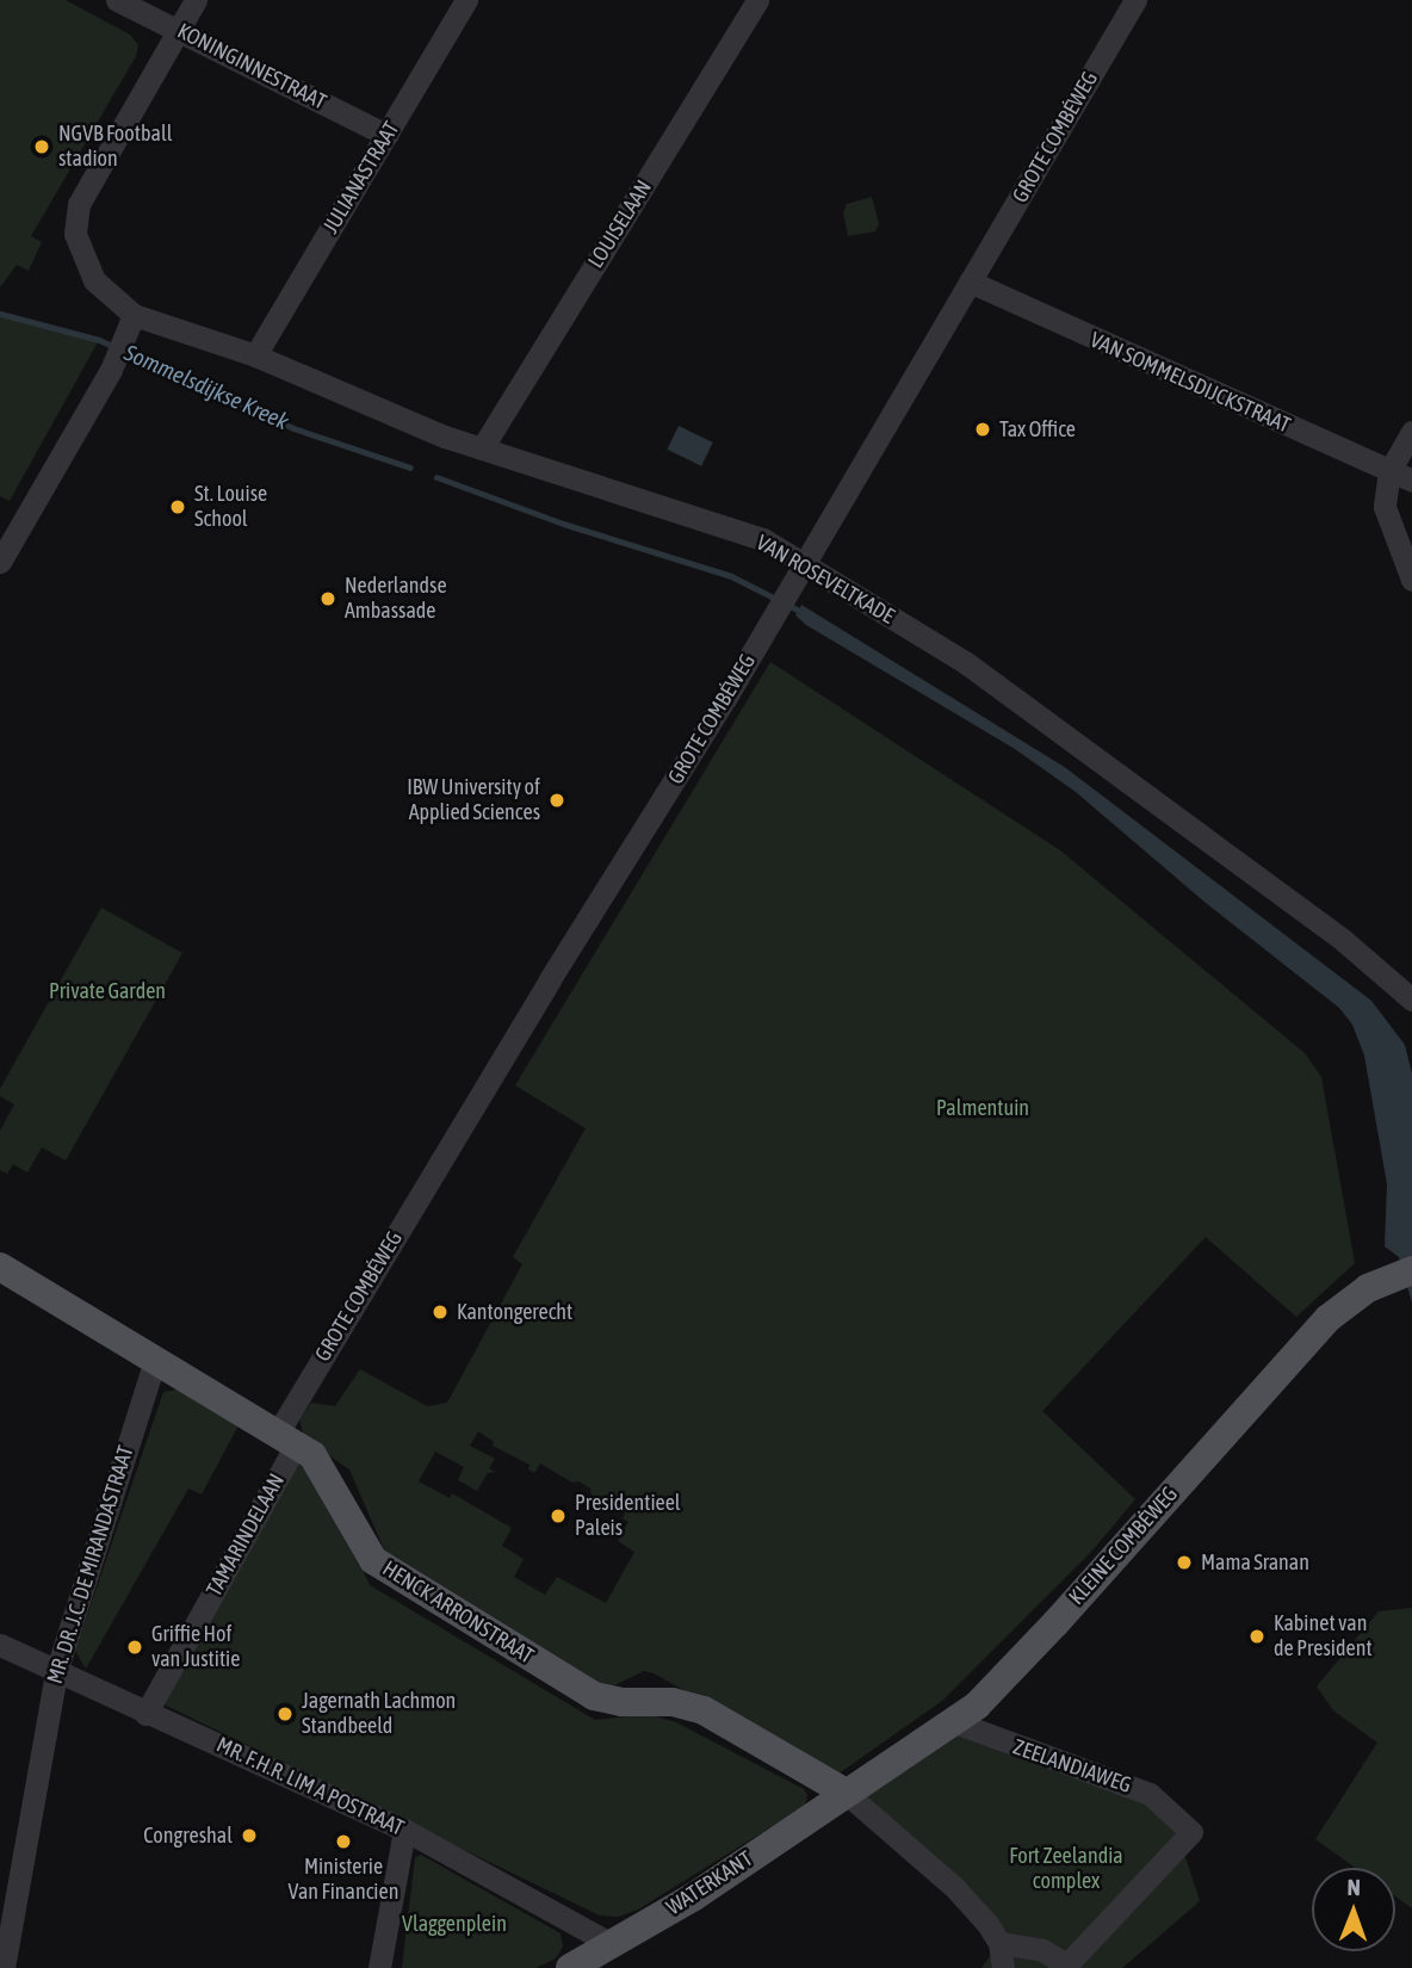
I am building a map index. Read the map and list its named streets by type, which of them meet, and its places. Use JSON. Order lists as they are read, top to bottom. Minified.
{"streets":{"main road":["KLEINE COMBÉWEG","HENCK ARRONSTRAAT","WATERKANT"],"street":["KONINGINNESTRAAT","GROTE COMBÉWEG","JULIANASTRAAT","LOUISELAAN","VAN SOMMELSDIJCKSTRAAT","VAN ROSEVELTKADE","TAMARINDELAAN","MR. DR. J.C. DE MIRANDASTRAAT","ZEELANDIAWEG","MR. F.H.R. LIM A POSTRAAT"]},"crossings":[["KONINGINNESTRAAT","JULIANASTRAAT"],["KONINGINNESTRAAT","VAN ROSEVELTKADE"],["GROTE COMBÉWEG","VAN SOMMELSDIJCKSTRAAT"],["GROTE COMBÉWEG","VAN ROSEVELTKADE"],["GROTE COMBÉWEG","TAMARINDELAAN"],["GROTE COMBÉWEG","HENCK ARRONSTRAAT"],["JULIANASTRAAT","VAN ROSEVELTKADE"],["LOUISELAAN","VAN ROSEVELTKADE"],["TAMARINDELAAN","HENCK ARRONSTRAAT"],["TAMARINDELAAN","MR. F.H.R. LIM A POSTRAAT"],["KLEINE COMBÉWEG","HENCK ARRONSTRAAT"],["KLEINE COMBÉWEG","ZEELANDIAWEG"],["KLEINE COMBÉWEG","WATERKANT"],["MR. DR. J.C. DE MIRANDASTRAAT","HENCK ARRONSTRAAT"],["MR. DR. J.C. DE MIRANDASTRAAT","MR. F.H.R. LIM A POSTRAAT"],["HENCK ARRONSTRAAT","WATERKANT"],["MR. F.H.R. LIM A POSTRAAT","WATERKANT"]],"water":["Sommelsdijkse Kreek"],"parks":["Private Garden","Palmentuin","Fort Zeelandia complex","Vlaggenplein"],"places":["NGVB Football stadion","Tax Office","St. Louise School","Nederlandse Ambassade","IBW University of Applied Sciences","Kantongerecht","Presidentieel Paleis","Mama Sranan","Kabinet van de President","Griffie Hof van Justitie","Jagernath Lachmon Standbeeld","Congreshal","Ministerie Van Financien"],"north":"top"}
